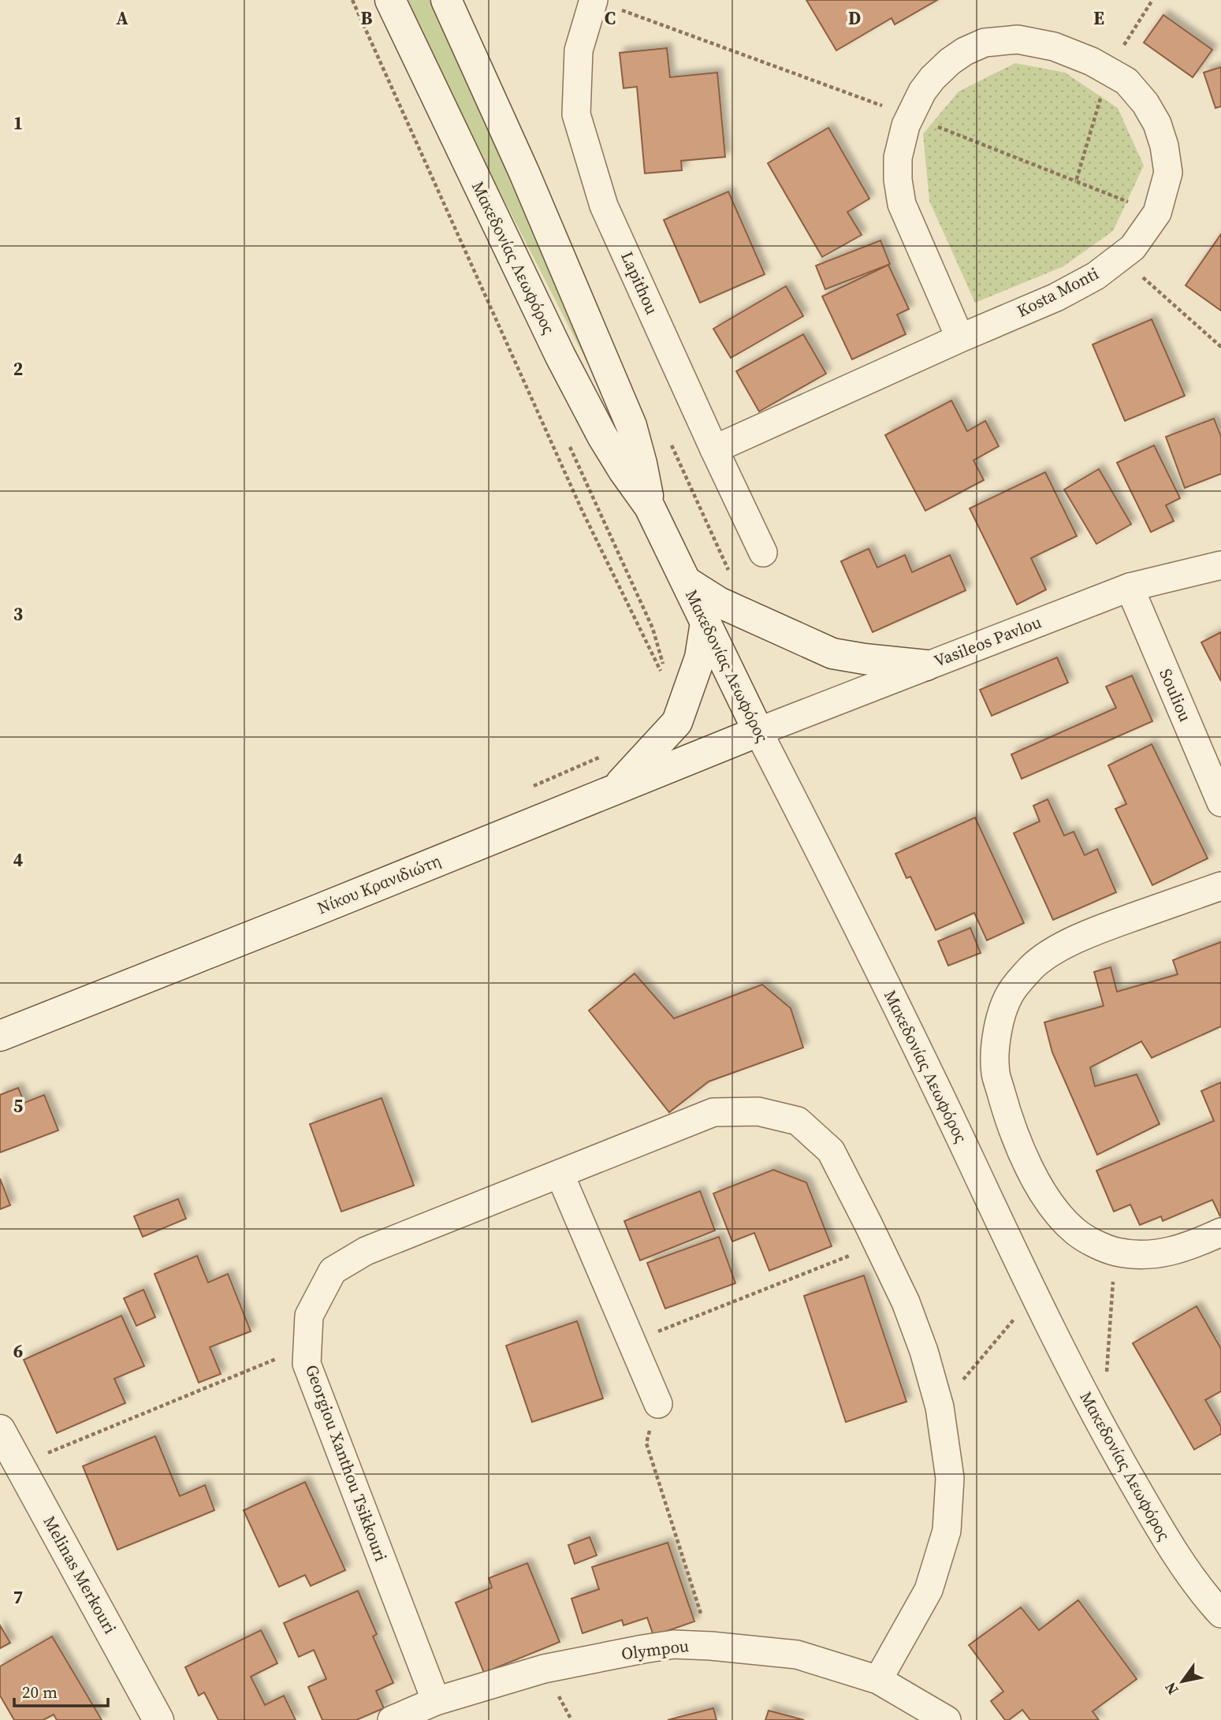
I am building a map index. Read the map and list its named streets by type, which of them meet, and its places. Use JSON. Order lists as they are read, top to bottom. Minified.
{"streets":{"main road":["Μακεδονίας Λεωφόρος","Νίκου Κρανιδιώτη","Melinas Merkouri"],"street":["Lapithou","Kosta Monti","Vasileos Pavlou","Souliou","Georgiou Xanthou Tsikkouri","Olympou"]},"crossings":[["Μακεδονίας Λεωφόρος","Vasileos Pavlou"],["Μακεδονίας Λεωφόρος","Νίκου Κρανιδιώτη"],["Lapithou","Kosta Monti"],["Vasileos Pavlou","Souliou"],["Vasileos Pavlou","Νίκου Κρανιδιώτη"],["Georgiou Xanthou Tsikkouri","Olympou"]],"scale_bar":"20 m","north":"bottom left","grid":{"columns":["A","B","C","D","E"],"rows":["1","2","3","4","5","6","7"]}}
